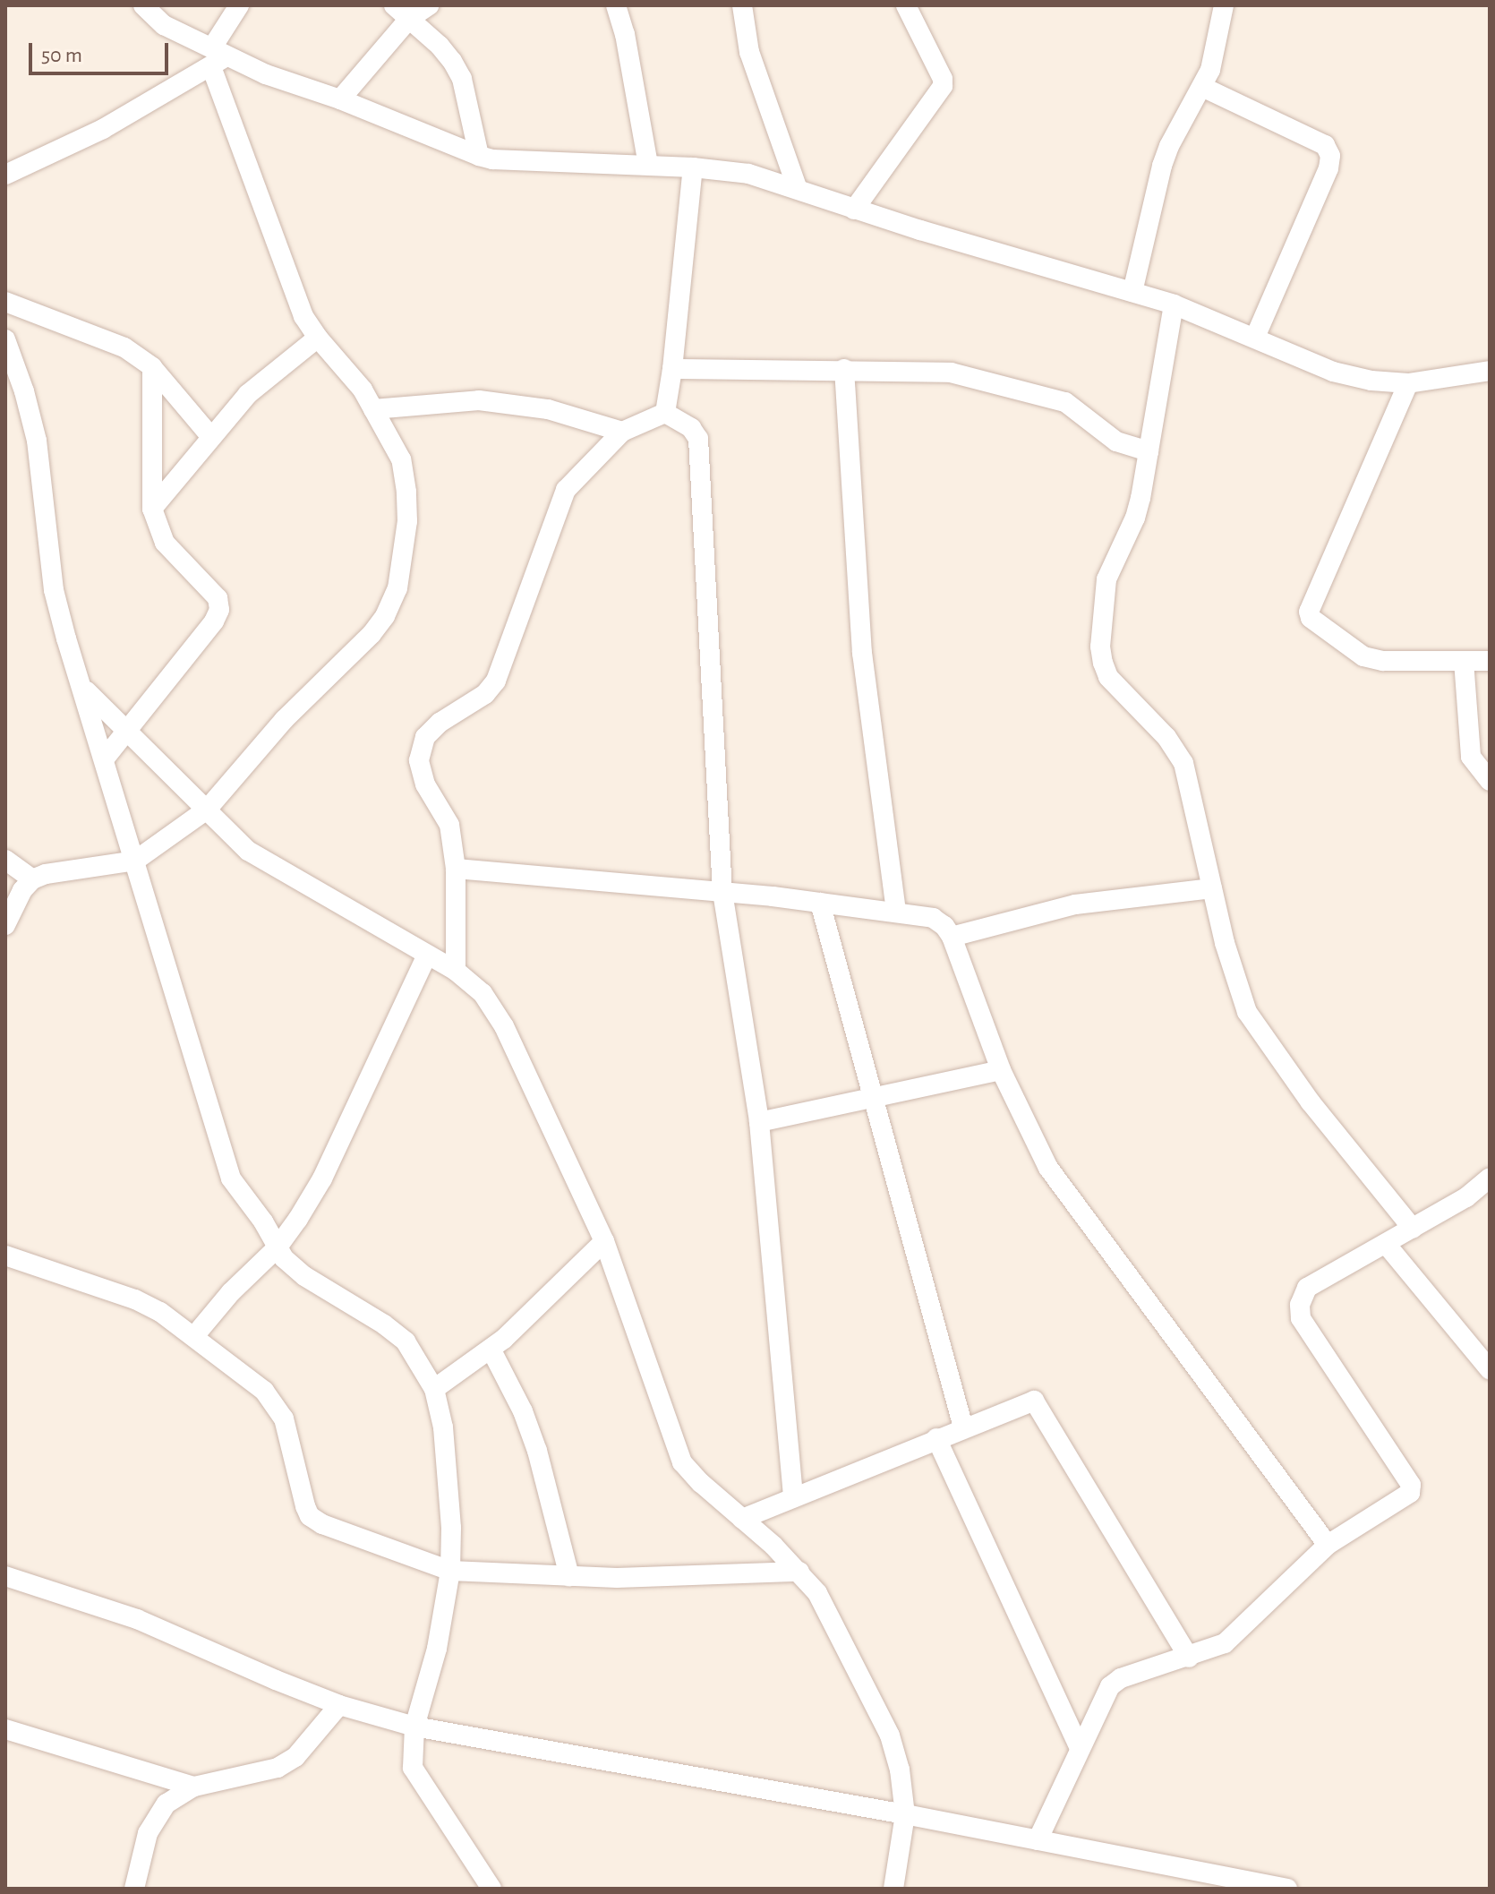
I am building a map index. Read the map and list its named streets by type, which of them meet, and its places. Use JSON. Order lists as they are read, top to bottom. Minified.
{"scale_bar":"50 m"}
